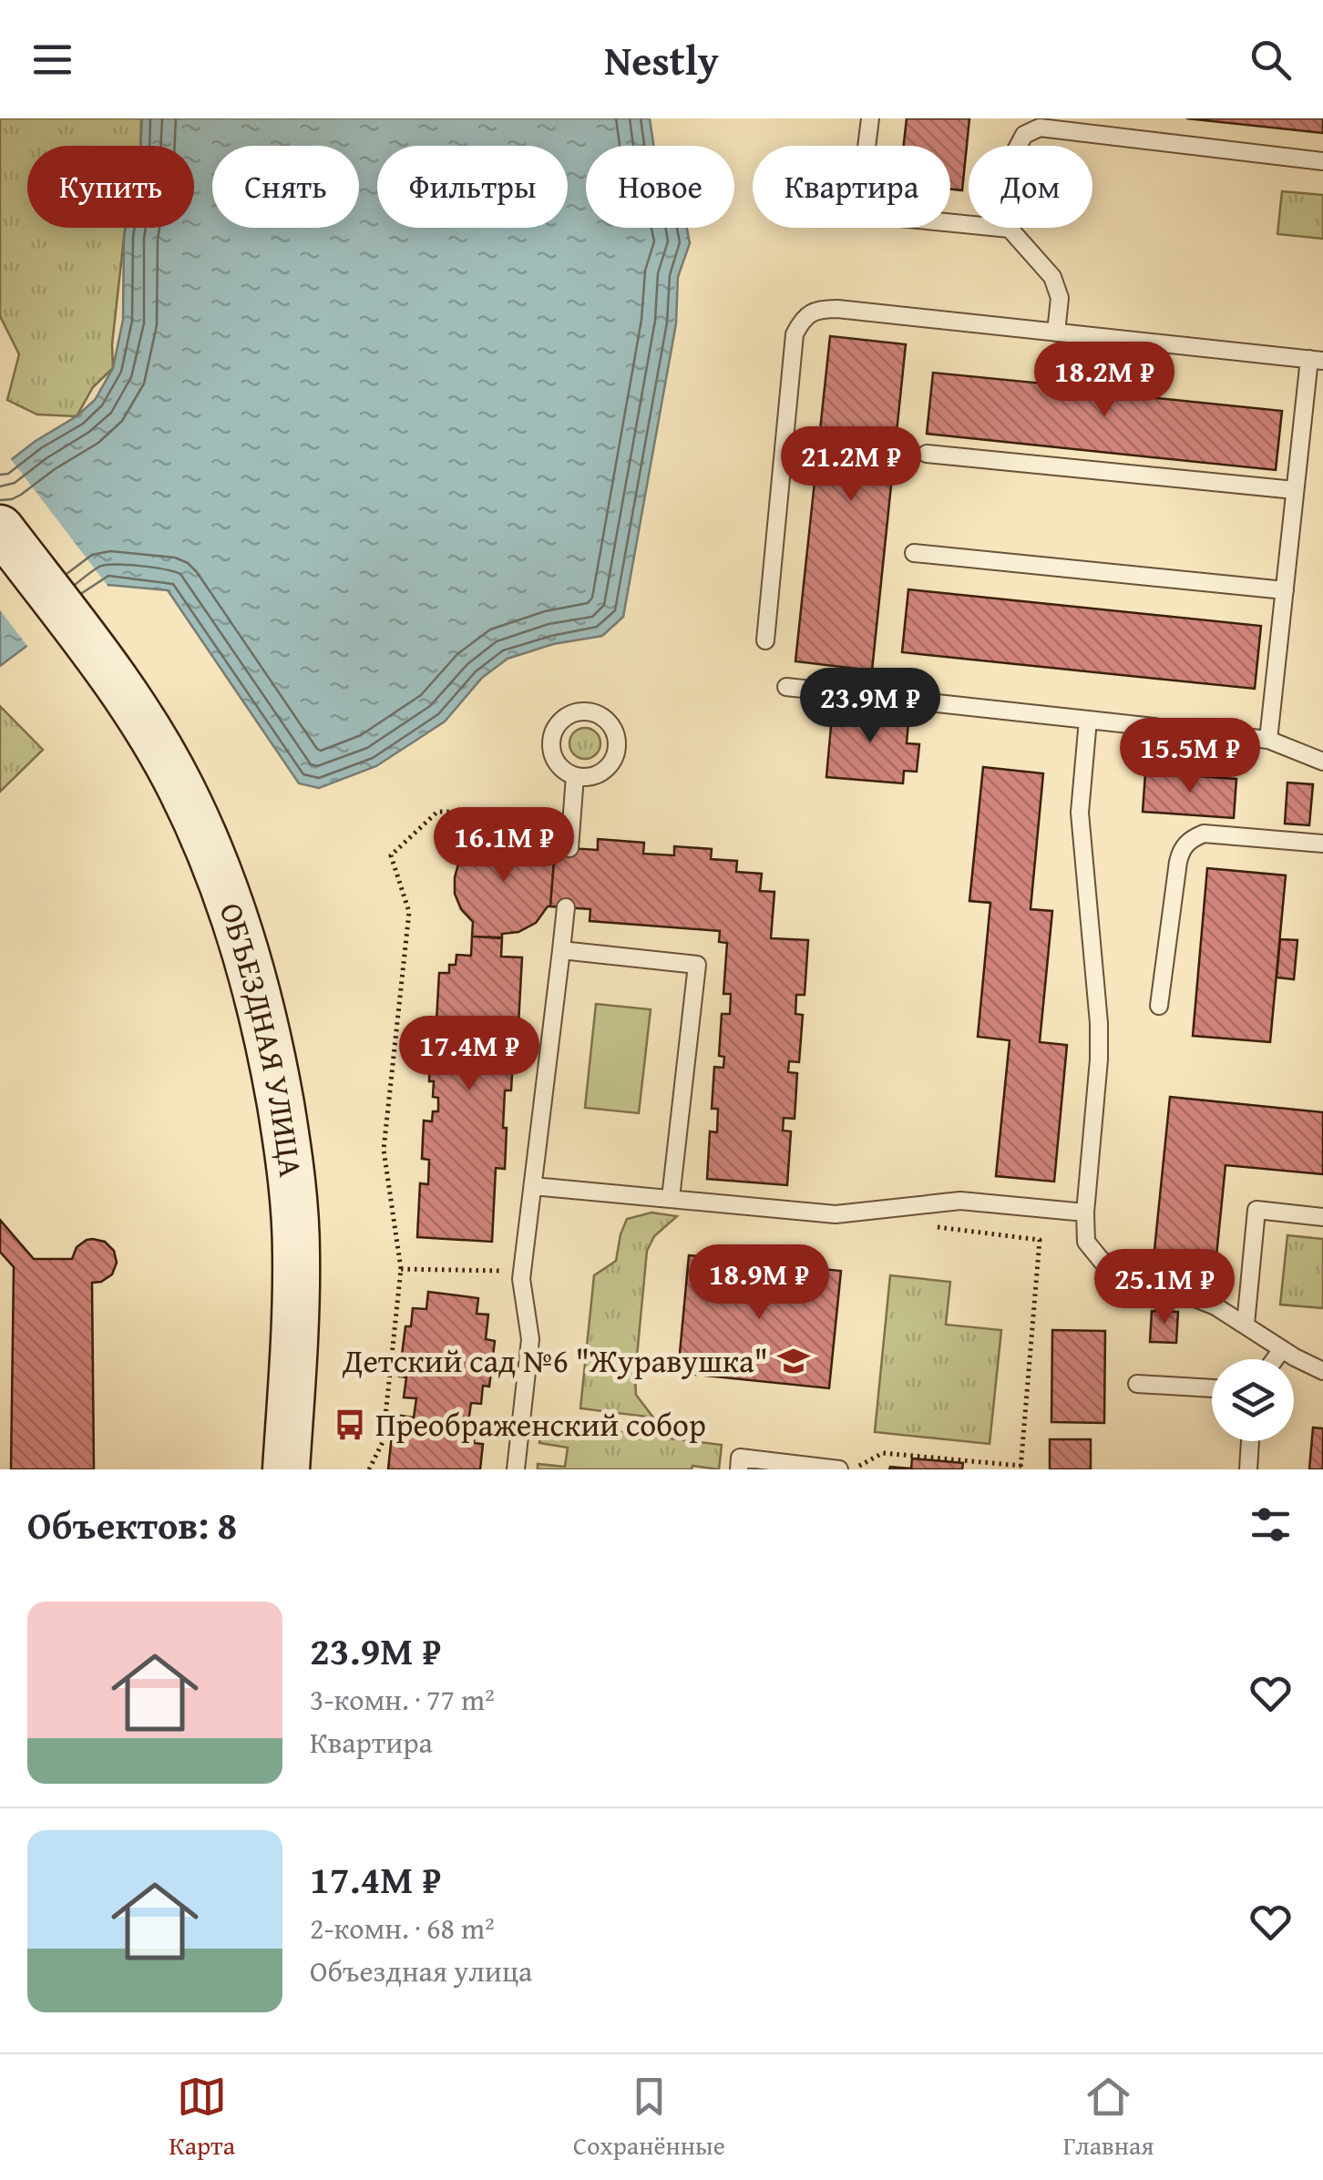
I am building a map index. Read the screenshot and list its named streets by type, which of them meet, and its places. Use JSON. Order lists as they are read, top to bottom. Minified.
{"streets":{"main road":["ОБЪЕЗДНАЯ УЛИЦА"]},"places":{"school or university":["Детский сад №6 \"Журавушка\""],"bus stop":["Преображенский собор"]},"page":{"header":"Nestly","chip":["Купить","Снять","Фильтры","Новое","Квартира","Дом"],"price":["18.2M ₽","21.2M ₽","23.9M ₽","15.5M ₽","16.1M ₽","17.4M ₽","18.9M ₽","25.1M ₽"],"heading":"Объектов: 8","list":[{"name":"23.9M ₽","note":"3-комн. · 77 m² · Квартира"},{"name":"17.4M ₽","note":"2-комн. · 68 m² · Объездная улица"}],"tabs":["Карта","Сохранённые","Главная"]}}
